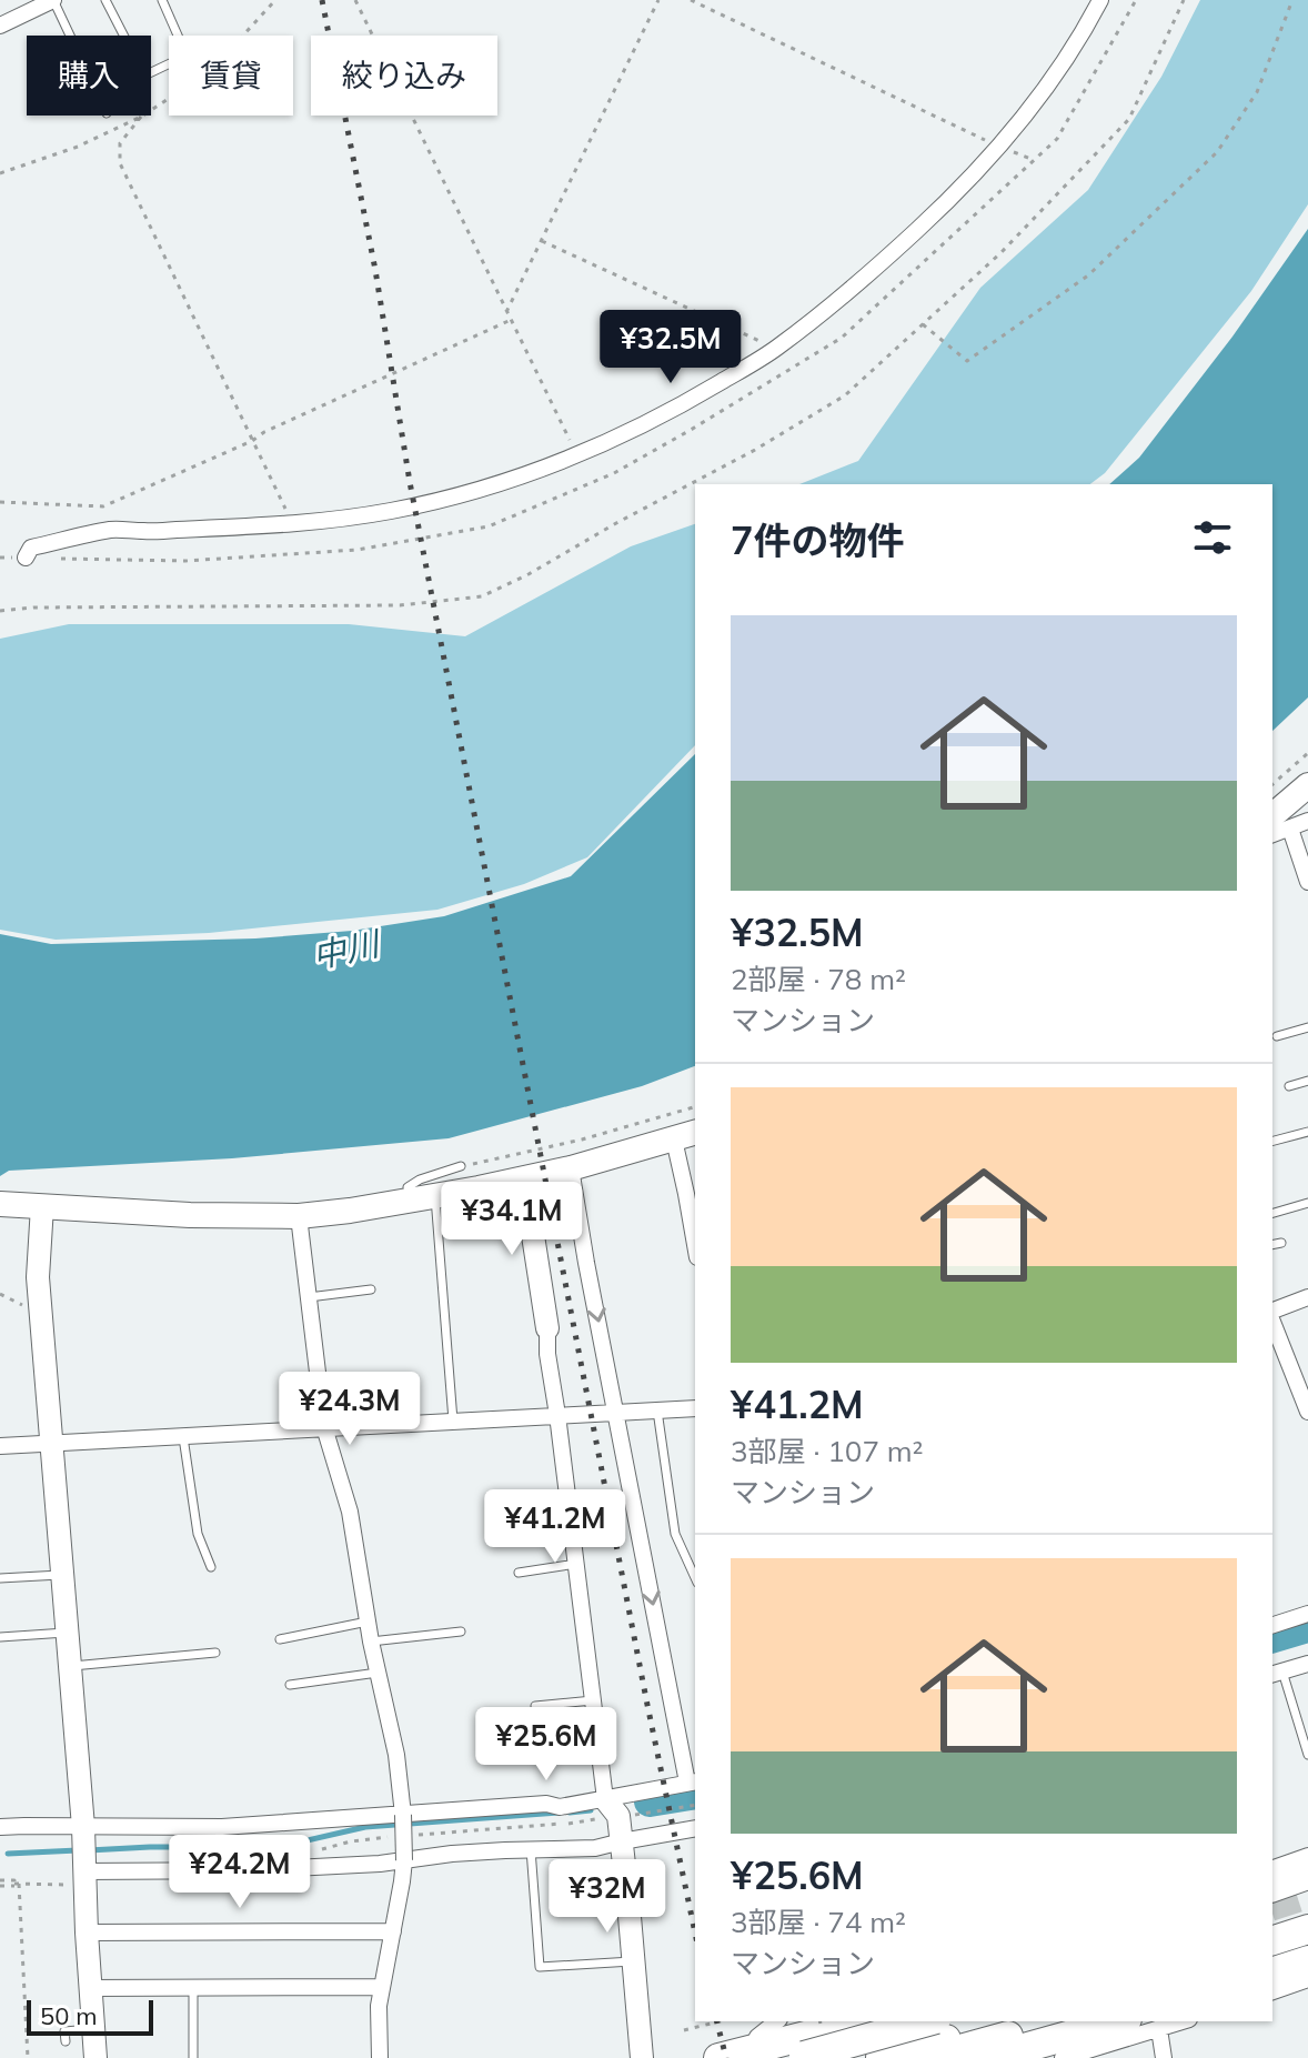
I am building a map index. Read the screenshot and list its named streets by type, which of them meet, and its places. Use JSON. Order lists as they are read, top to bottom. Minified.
{"water":["中川"],"scale_bar":"50 m","page":{"chip":["購入","賃貸","絞り込み"],"price":["¥32.5M","¥34.1M","¥24.3M","¥41.2M","¥25.6M","¥24.2M","¥32M"],"heading":"7件の物件","list":[{"name":"¥32.5M","note":"2部屋 · 78 m² · マンション"},{"name":"¥41.2M","note":"3部屋 · 107 m² · マンション"},{"name":"¥25.6M","note":"3部屋 · 74 m² · マンション"}],"scale":"50 m"}}
